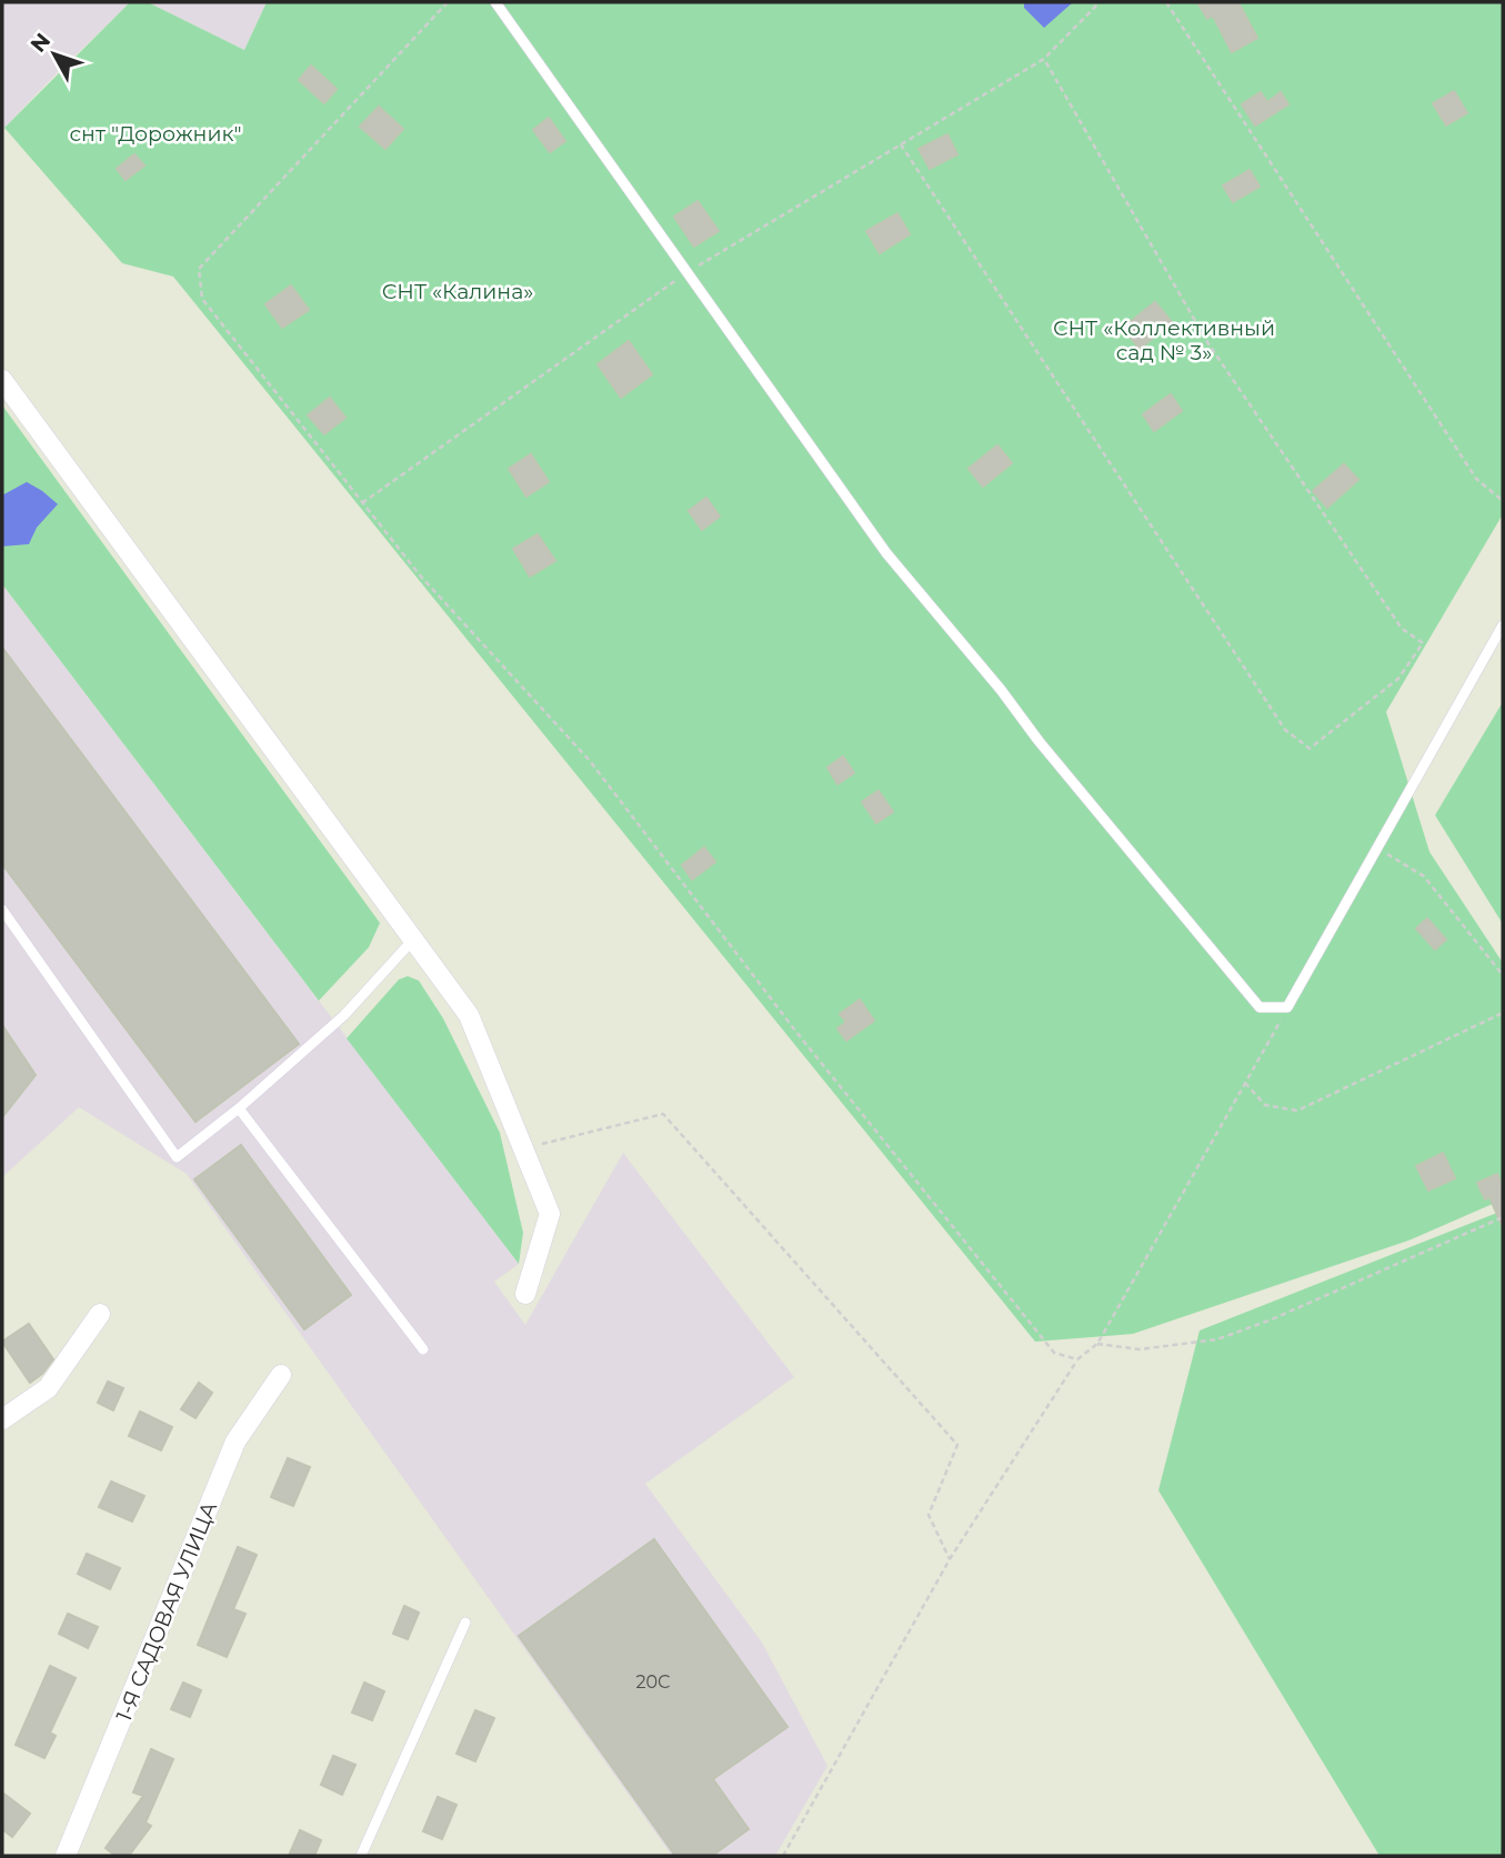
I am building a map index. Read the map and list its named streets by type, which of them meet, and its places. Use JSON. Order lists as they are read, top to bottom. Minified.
{"streets":{"street":["1-Я САДОВАЯ УЛИЦА"]},"parks":["снт \"Дорожник\"","СНТ «Калина»","СНТ «Коллективный сад № 3»"],"house_numbers":["20С"],"north":"top left"}
